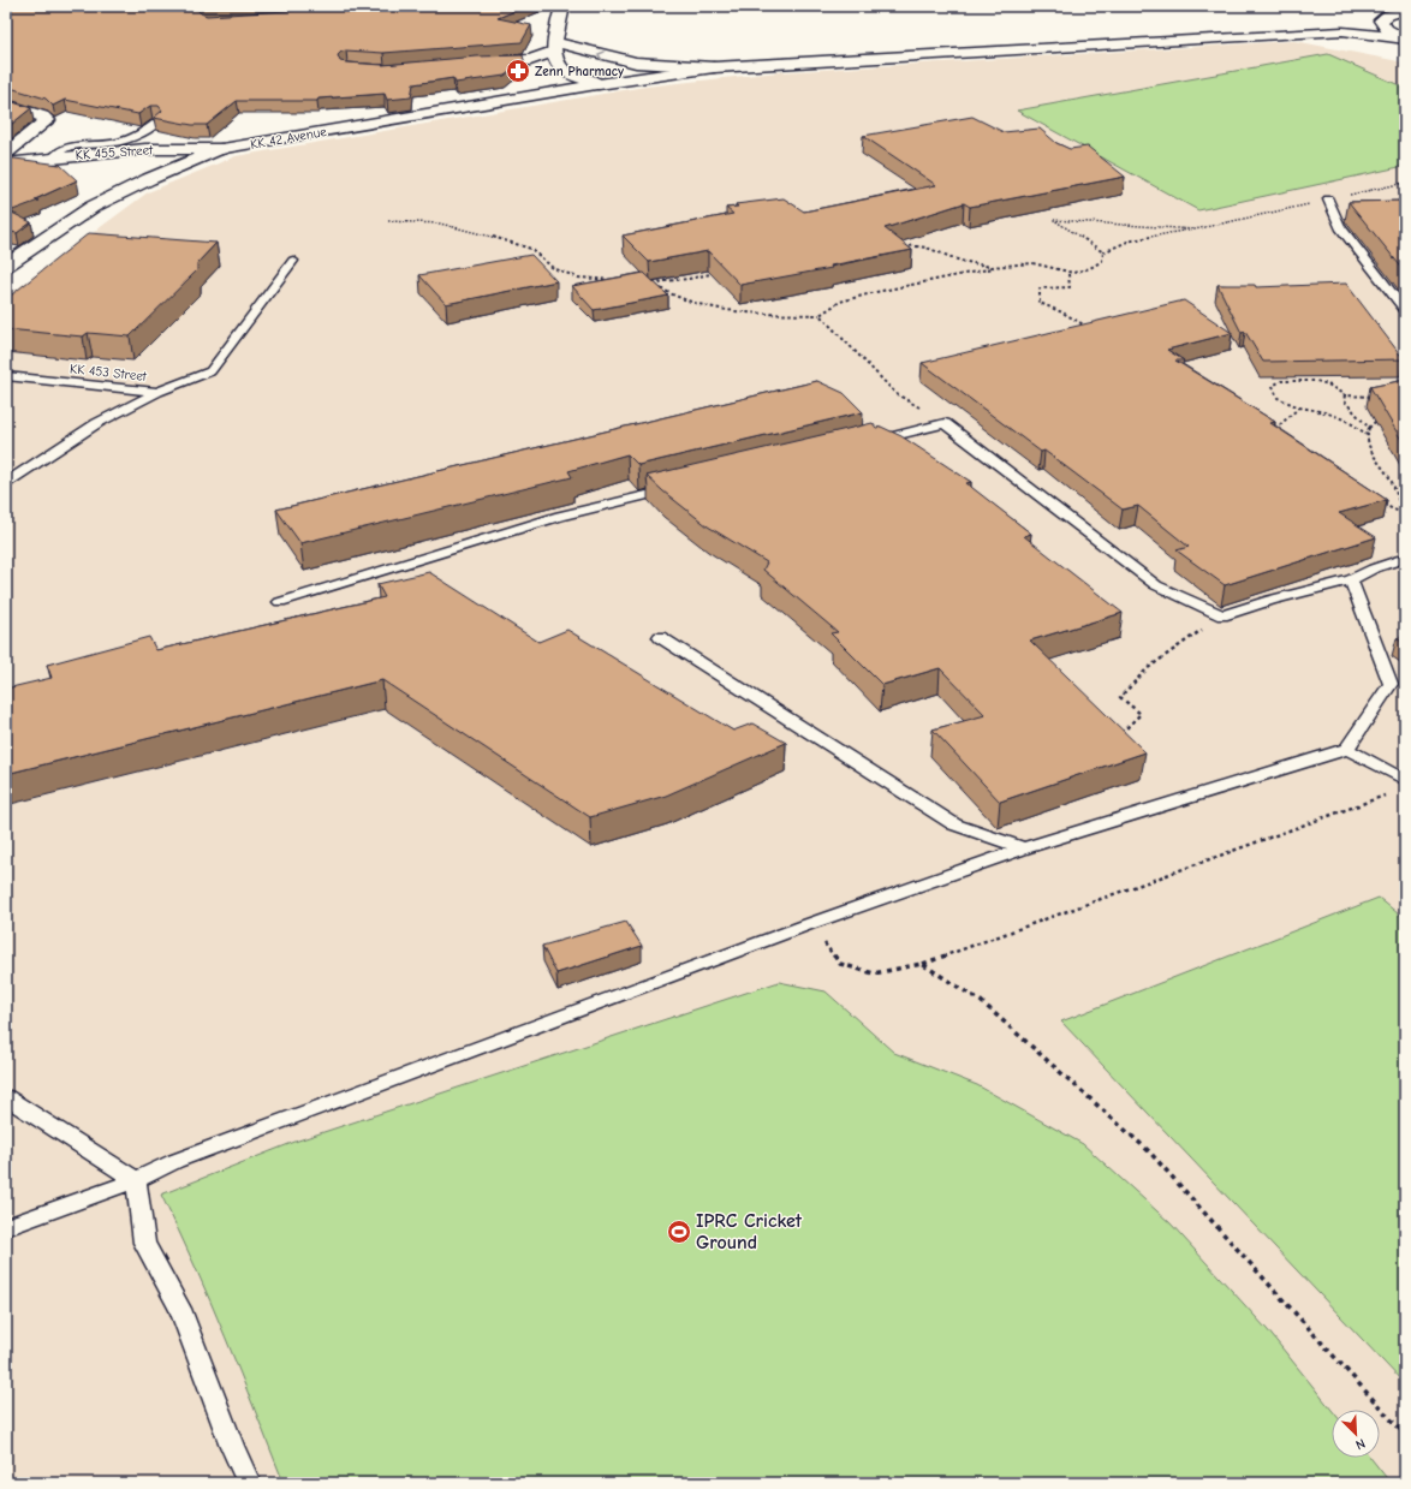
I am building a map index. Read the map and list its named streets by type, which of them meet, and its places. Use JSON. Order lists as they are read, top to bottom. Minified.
{"streets":{"street":["KK 42 Avenue","KK 455 Street"],"lane":["KK 453 Street"]},"crossings":[["KK 42 Avenue","KK 455 Street"]],"places":{"pharmacy":["Zenn Pharmacy"],"sports":["IPRC Cricket Ground"]},"north":"bottom right"}
